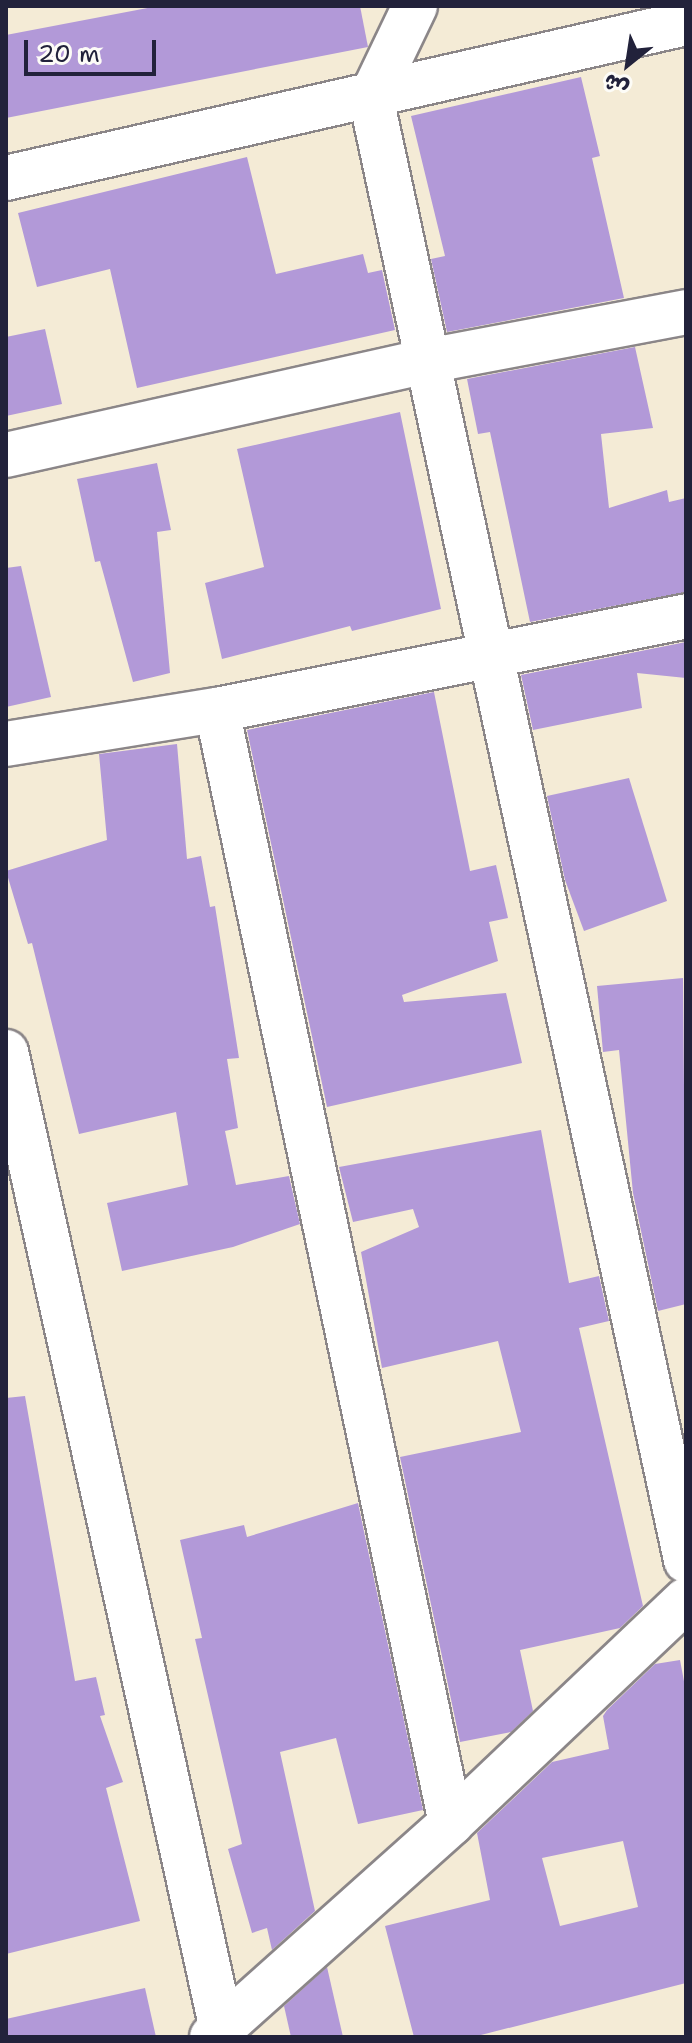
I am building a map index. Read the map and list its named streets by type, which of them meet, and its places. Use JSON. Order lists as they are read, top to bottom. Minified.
{"scale_bar":"20 m","north":"bottom left"}
